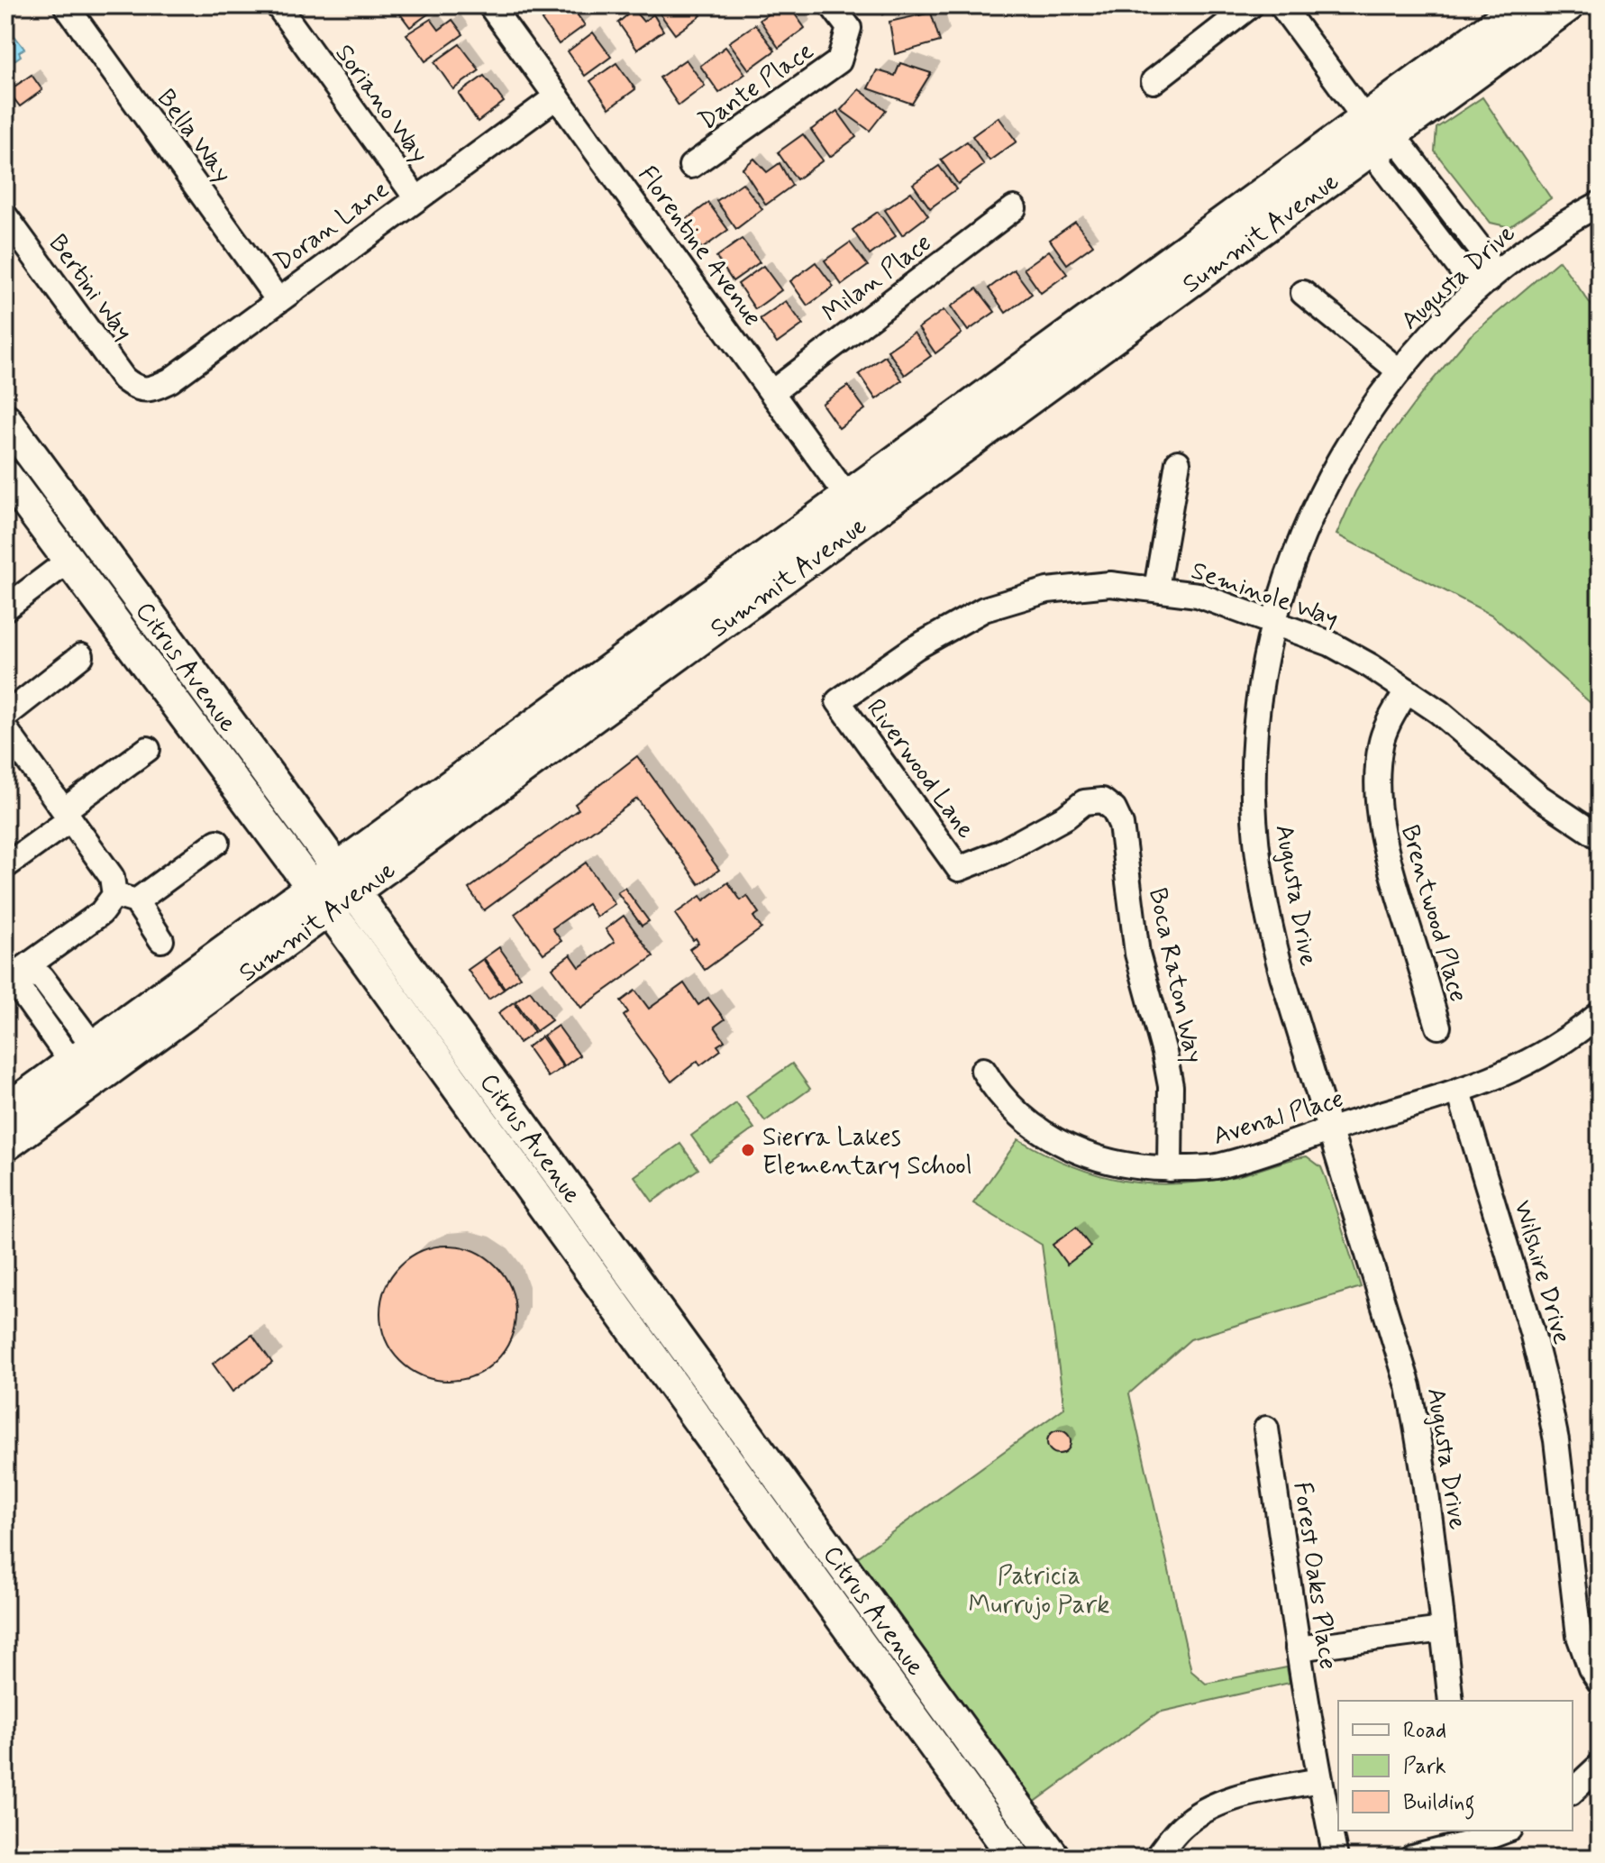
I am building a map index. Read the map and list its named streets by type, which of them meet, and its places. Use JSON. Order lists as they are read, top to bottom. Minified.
{"streets":{"main road":["Summit Avenue","Citrus Avenue"],"street":["Dante Place","Soriano Way","Bella Way","Doran Lane","Florentine Avenue","Augusta Drive","Milan Place","Bertini Way","Seminole Way","Riverwood Lane","Brentwood Place","Boca Raton Way","Avenal Place","Wilshire Drive","Forest Oaks Place"]},"crossings":[["Soriano Way","Doran Lane"],["Bella Way","Doran Lane"],["Doran Lane","Florentine Avenue"],["Doran Lane","Bertini Way"],["Summit Avenue","Florentine Avenue"],["Summit Avenue","Citrus Avenue"],["Florentine Avenue","Milan Place"],["Augusta Drive","Seminole Way"],["Augusta Drive","Avenal Place"],["Seminole Way","Riverwood Lane"],["Seminole Way","Brentwood Place"],["Riverwood Lane","Boca Raton Way"],["Boca Raton Way","Avenal Place"],["Avenal Place","Wilshire Drive"]],"parks":["Patricia Murrujo Park"],"places":["Sierra Lakes Elementary School"],"legend":["Road","Park","Building"]}
